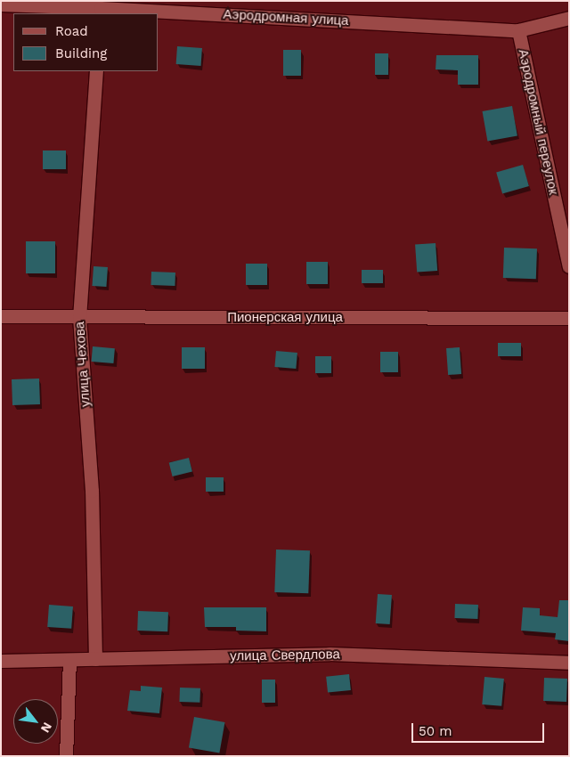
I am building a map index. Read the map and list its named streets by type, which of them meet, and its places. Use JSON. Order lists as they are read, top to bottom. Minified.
{"streets":{"street":["Аэродромная улица","Аэродромный переулок","Пионерская улица","улица Чехова","улица Свердлова"]},"crossings":[["Аэродромная улица","Аэродромный переулок"],["Пионерская улица","улица Чехова"],["улица Чехова","улица Свердлова"]],"legend":["Road","Building"],"scale_bar":"50 m","north":"bottom right"}
